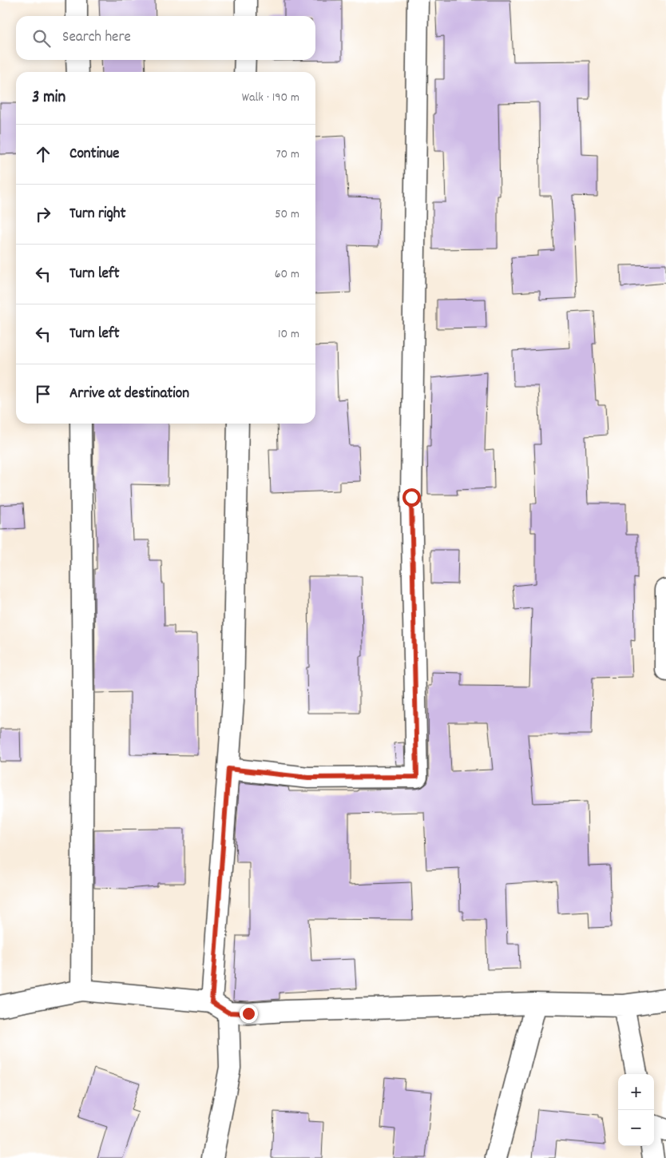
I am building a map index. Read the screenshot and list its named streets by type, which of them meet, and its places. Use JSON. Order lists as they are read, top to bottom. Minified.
{"page":{"search":"Search here","heading":["3 min","Walk · 190 m"],"list":[["Continue","70 m"],["Turn right","50 m"],["Turn left","60 m"],["Turn left","10 m"],"Arrive at destination"],"map_buttons":["+","−"]}}
